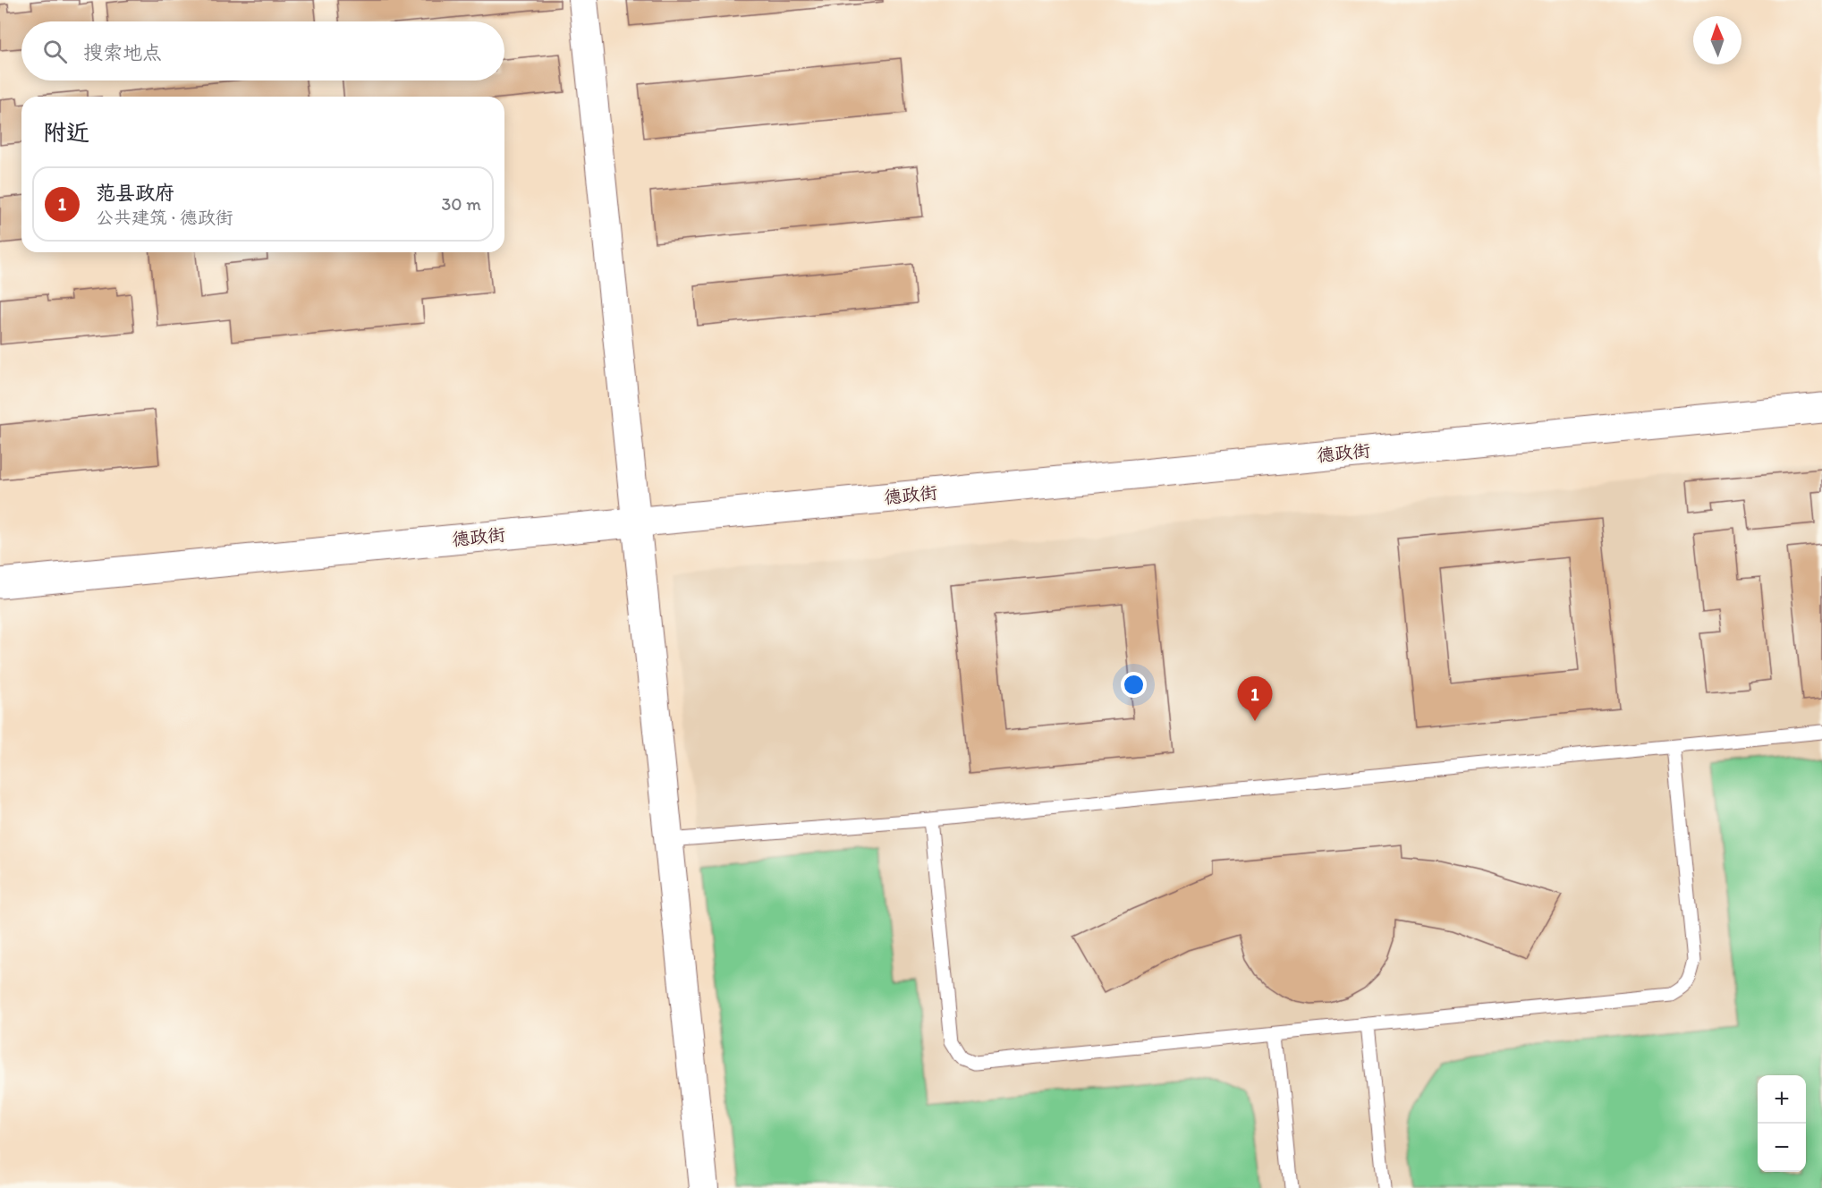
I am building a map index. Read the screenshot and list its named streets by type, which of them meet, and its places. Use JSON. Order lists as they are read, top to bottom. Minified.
{"streets":{"street":["德政街"]},"north":"top","page":{"search":"搜索地点","heading":"附近","list":[{"mark":"1","name":"范县政府","note":"公共建筑 · 德政街","value":"30 m"}],"pins":"1","map_buttons":["+","−"]}}
